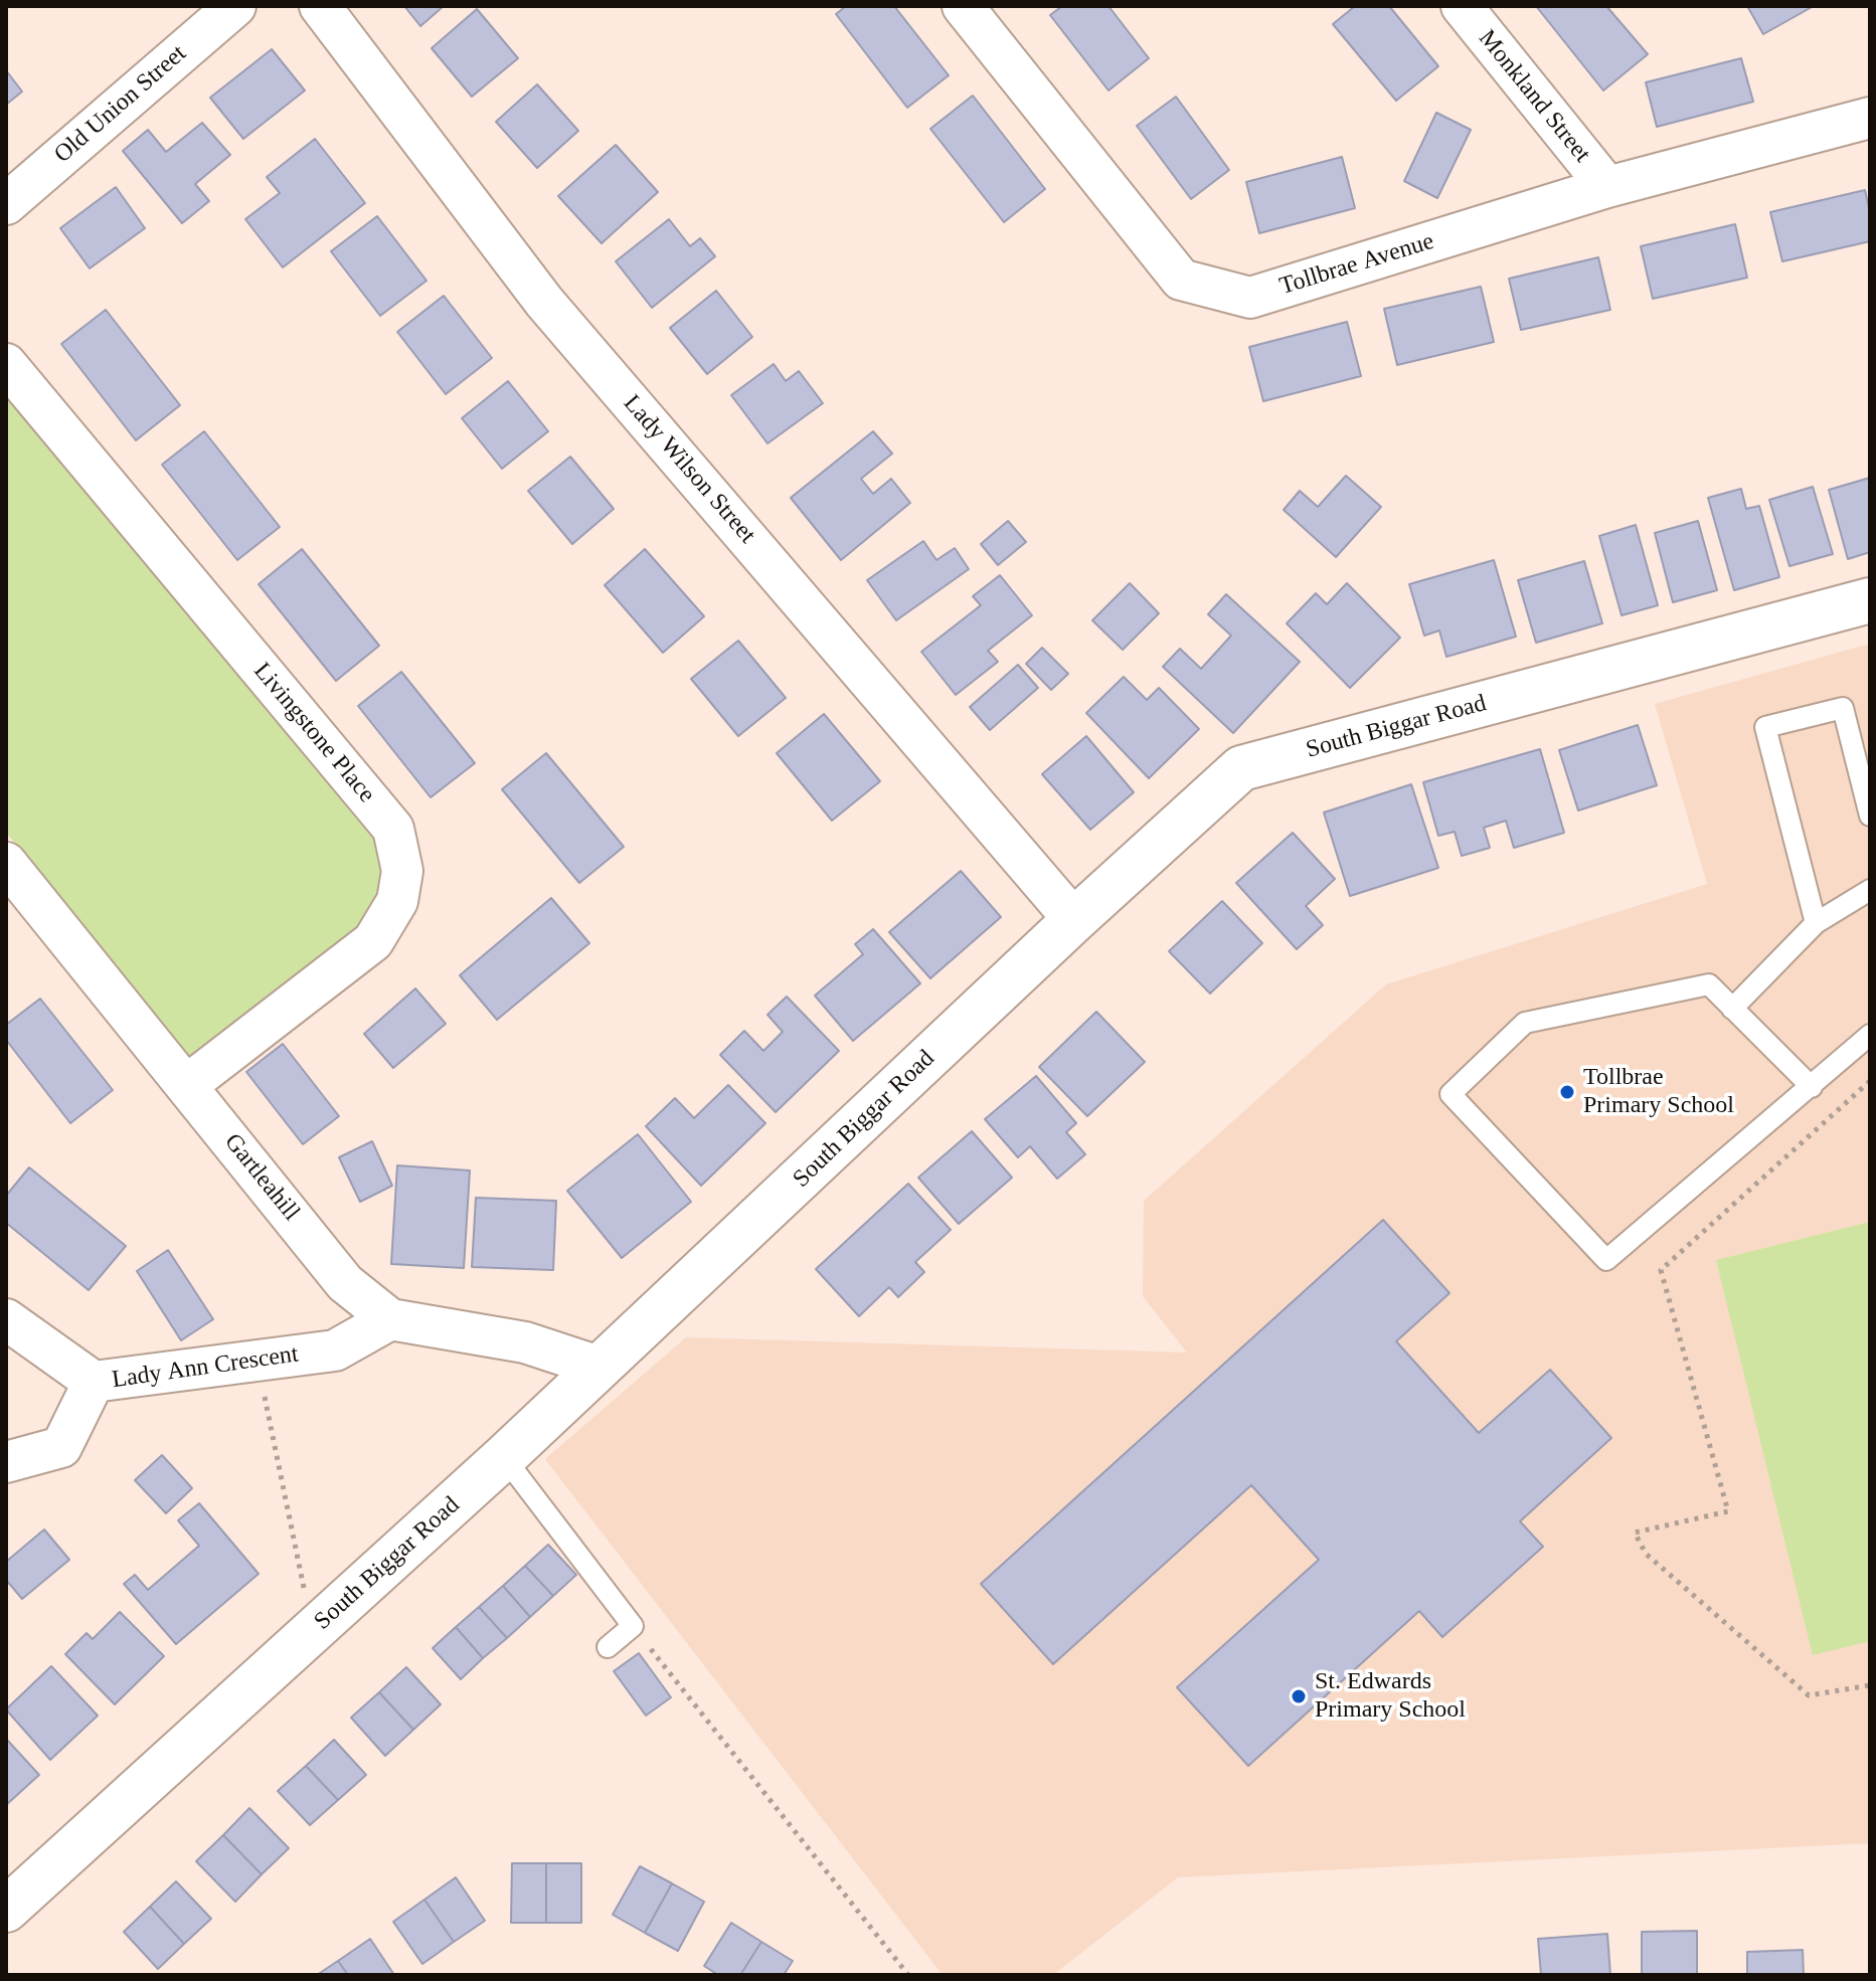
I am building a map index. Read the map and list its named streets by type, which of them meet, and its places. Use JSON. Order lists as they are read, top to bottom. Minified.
{"streets":{"street":["Monkland Street","Old Union Street","Tollbrae Avenue","Lady Wilson Street","South Biggar Road","Livingstone Place","Gartleahill","Lady Ann Crescent"]},"crossings":[["Monkland Street","Tollbrae Avenue"],["Lady Wilson Street","South Biggar Road"],["South Biggar Road","Gartleahill"],["Livingstone Place","Gartleahill"],["Gartleahill","Lady Ann Crescent"]],"places":["Tollbrae Primary School","St. Edwards Primary School"]}
